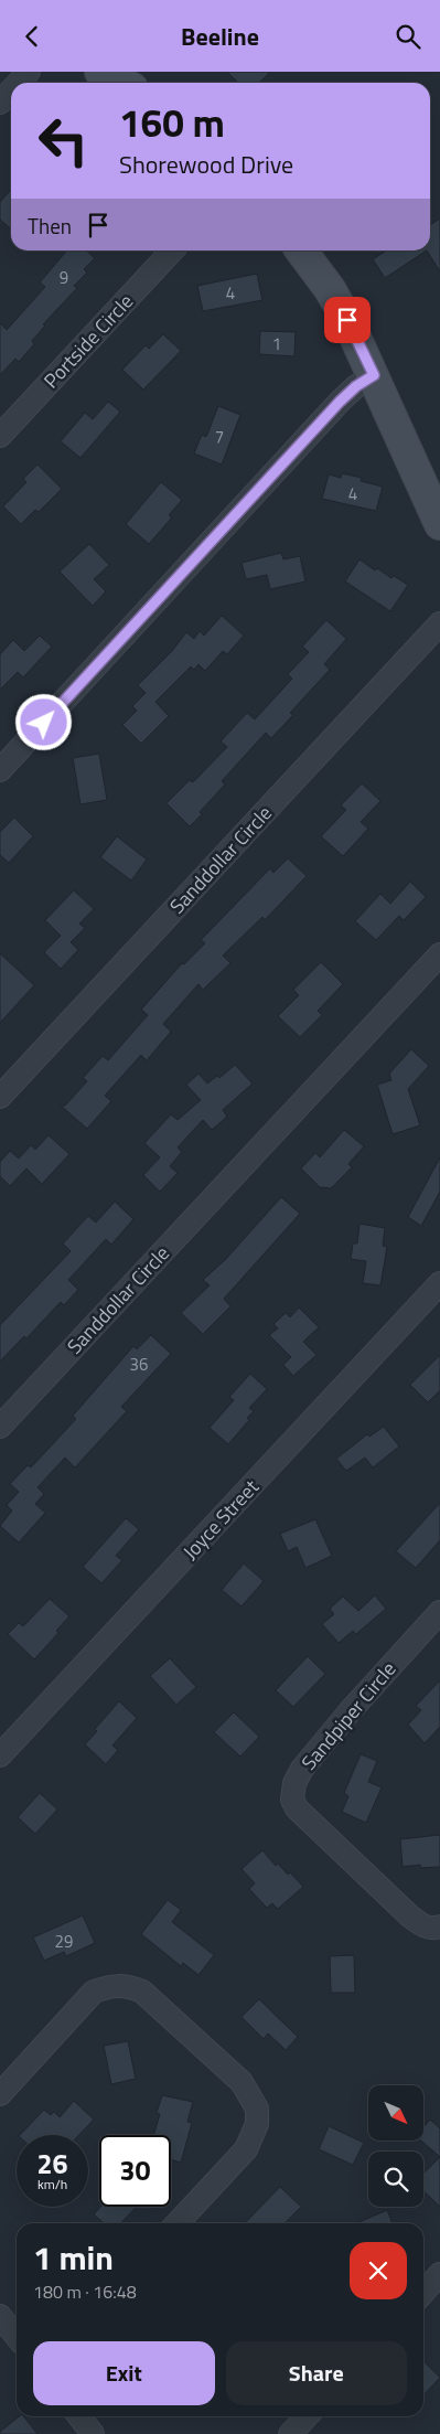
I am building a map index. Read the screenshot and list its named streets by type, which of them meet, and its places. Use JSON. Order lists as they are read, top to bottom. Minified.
{"streets":{"street":["Portside Circle","Sanddollar Circle","Joyce Street","Sandpiper Circle"]},"house_numbers":["9","4","1","7","4","36","29"],"north":"bottom right","page":{"header":"Beeline","turn":["160 m","Shorewood Drive"],"then":"Then","speed":"26 km/h","limit":"30","heading":["1 min","180 m · 16:48"],"buttons":["Exit","Share"]}}
